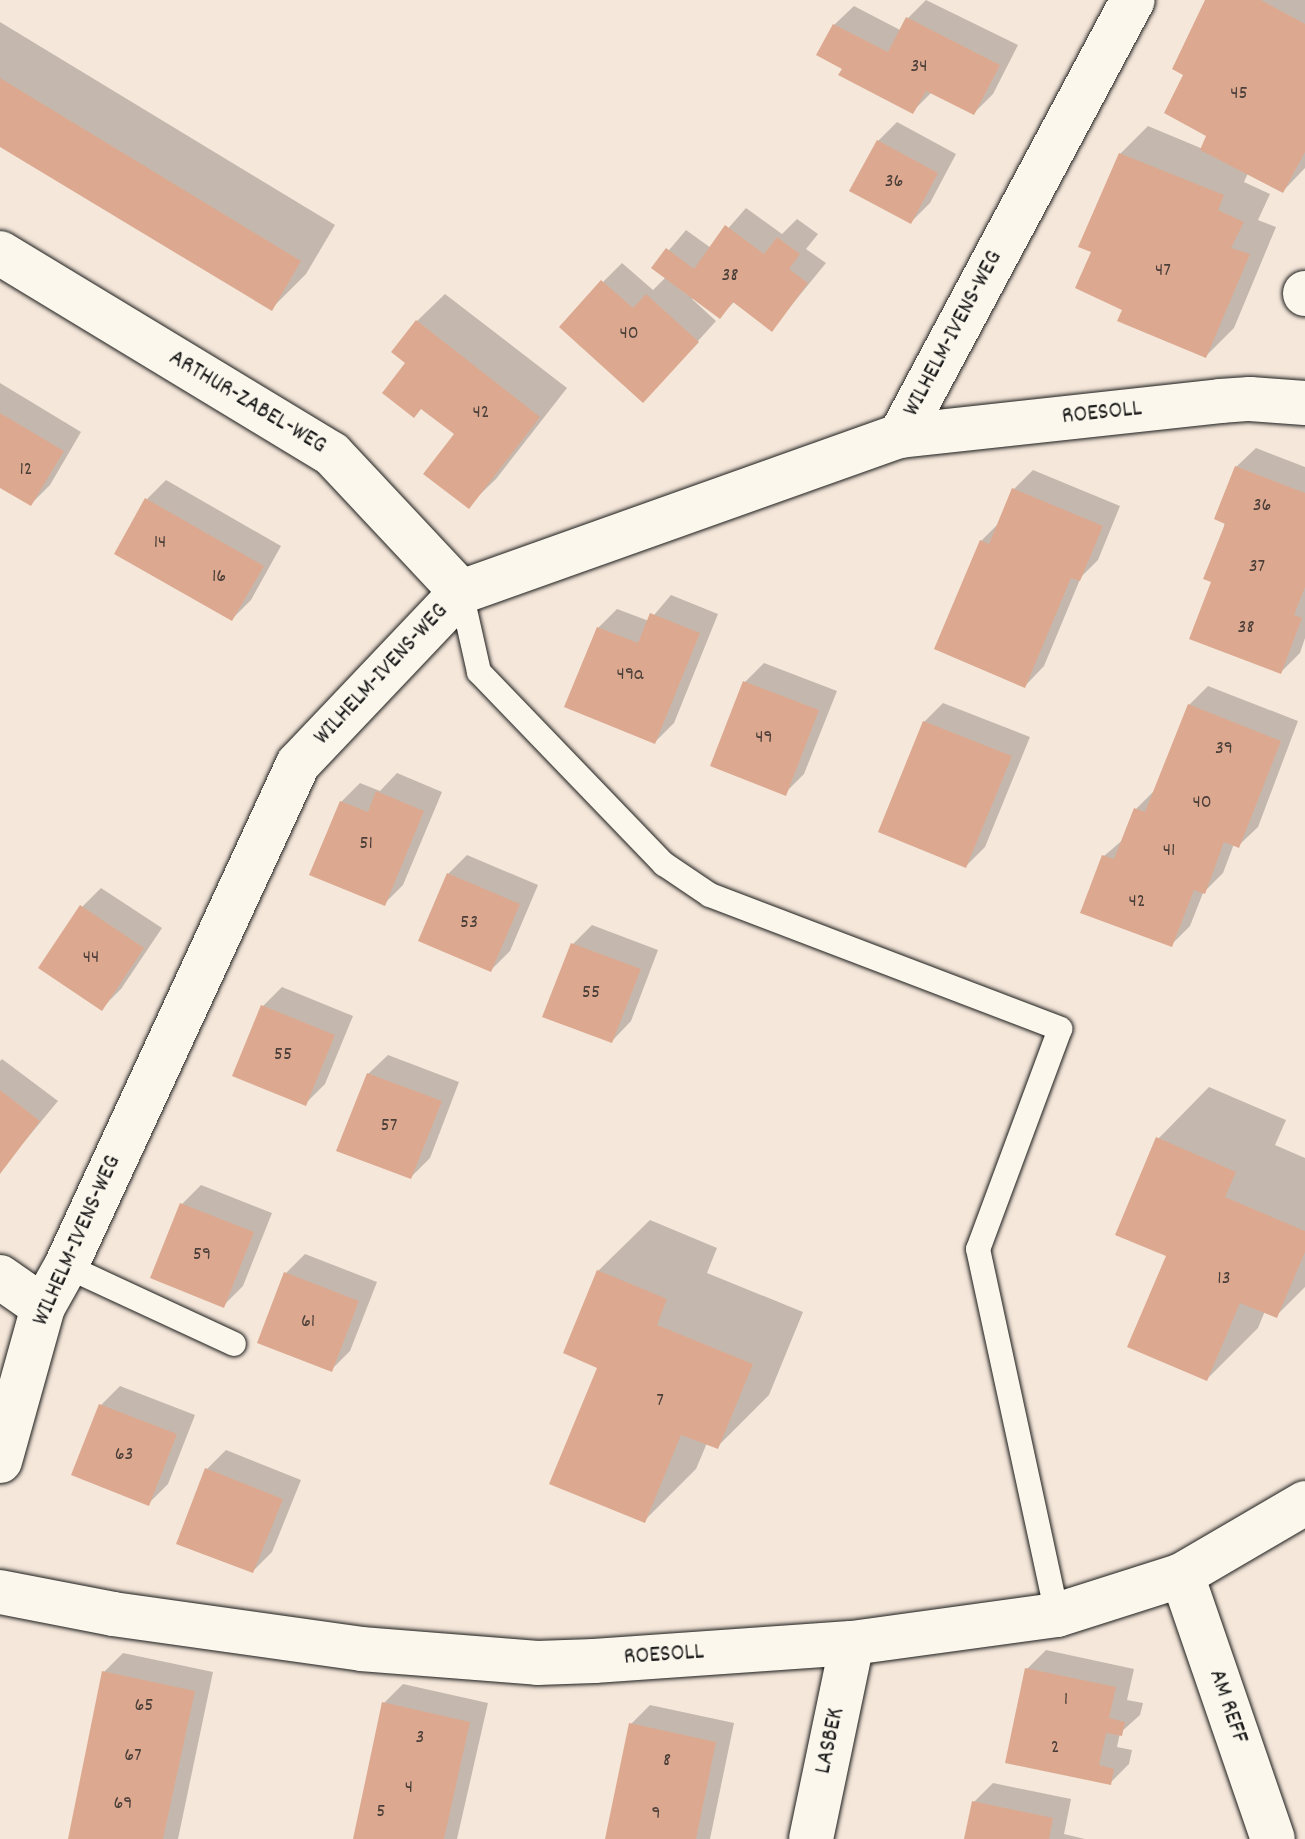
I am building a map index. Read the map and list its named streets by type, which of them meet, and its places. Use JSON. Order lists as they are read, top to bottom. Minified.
{"streets":{"street":["WILHELM-IVENS-WEG","ARTHUR-ZABEL-WEG","ROESOLL","AM REFF","LASBEK"]},"crossings":[["WILHELM-IVENS-WEG","ARTHUR-ZABEL-WEG"],["WILHELM-IVENS-WEG","ROESOLL"],["ROESOLL","AM REFF"],["ROESOLL","LASBEK"]],"house_numbers":["34","45","36","47","38","40","42","12","36","14","37","16","38","49a","49","39","40","51","41","42","53","44","55","55","57","59","13","61","7","63","1","65","3","2","67","8","4","69","5","9"]}
